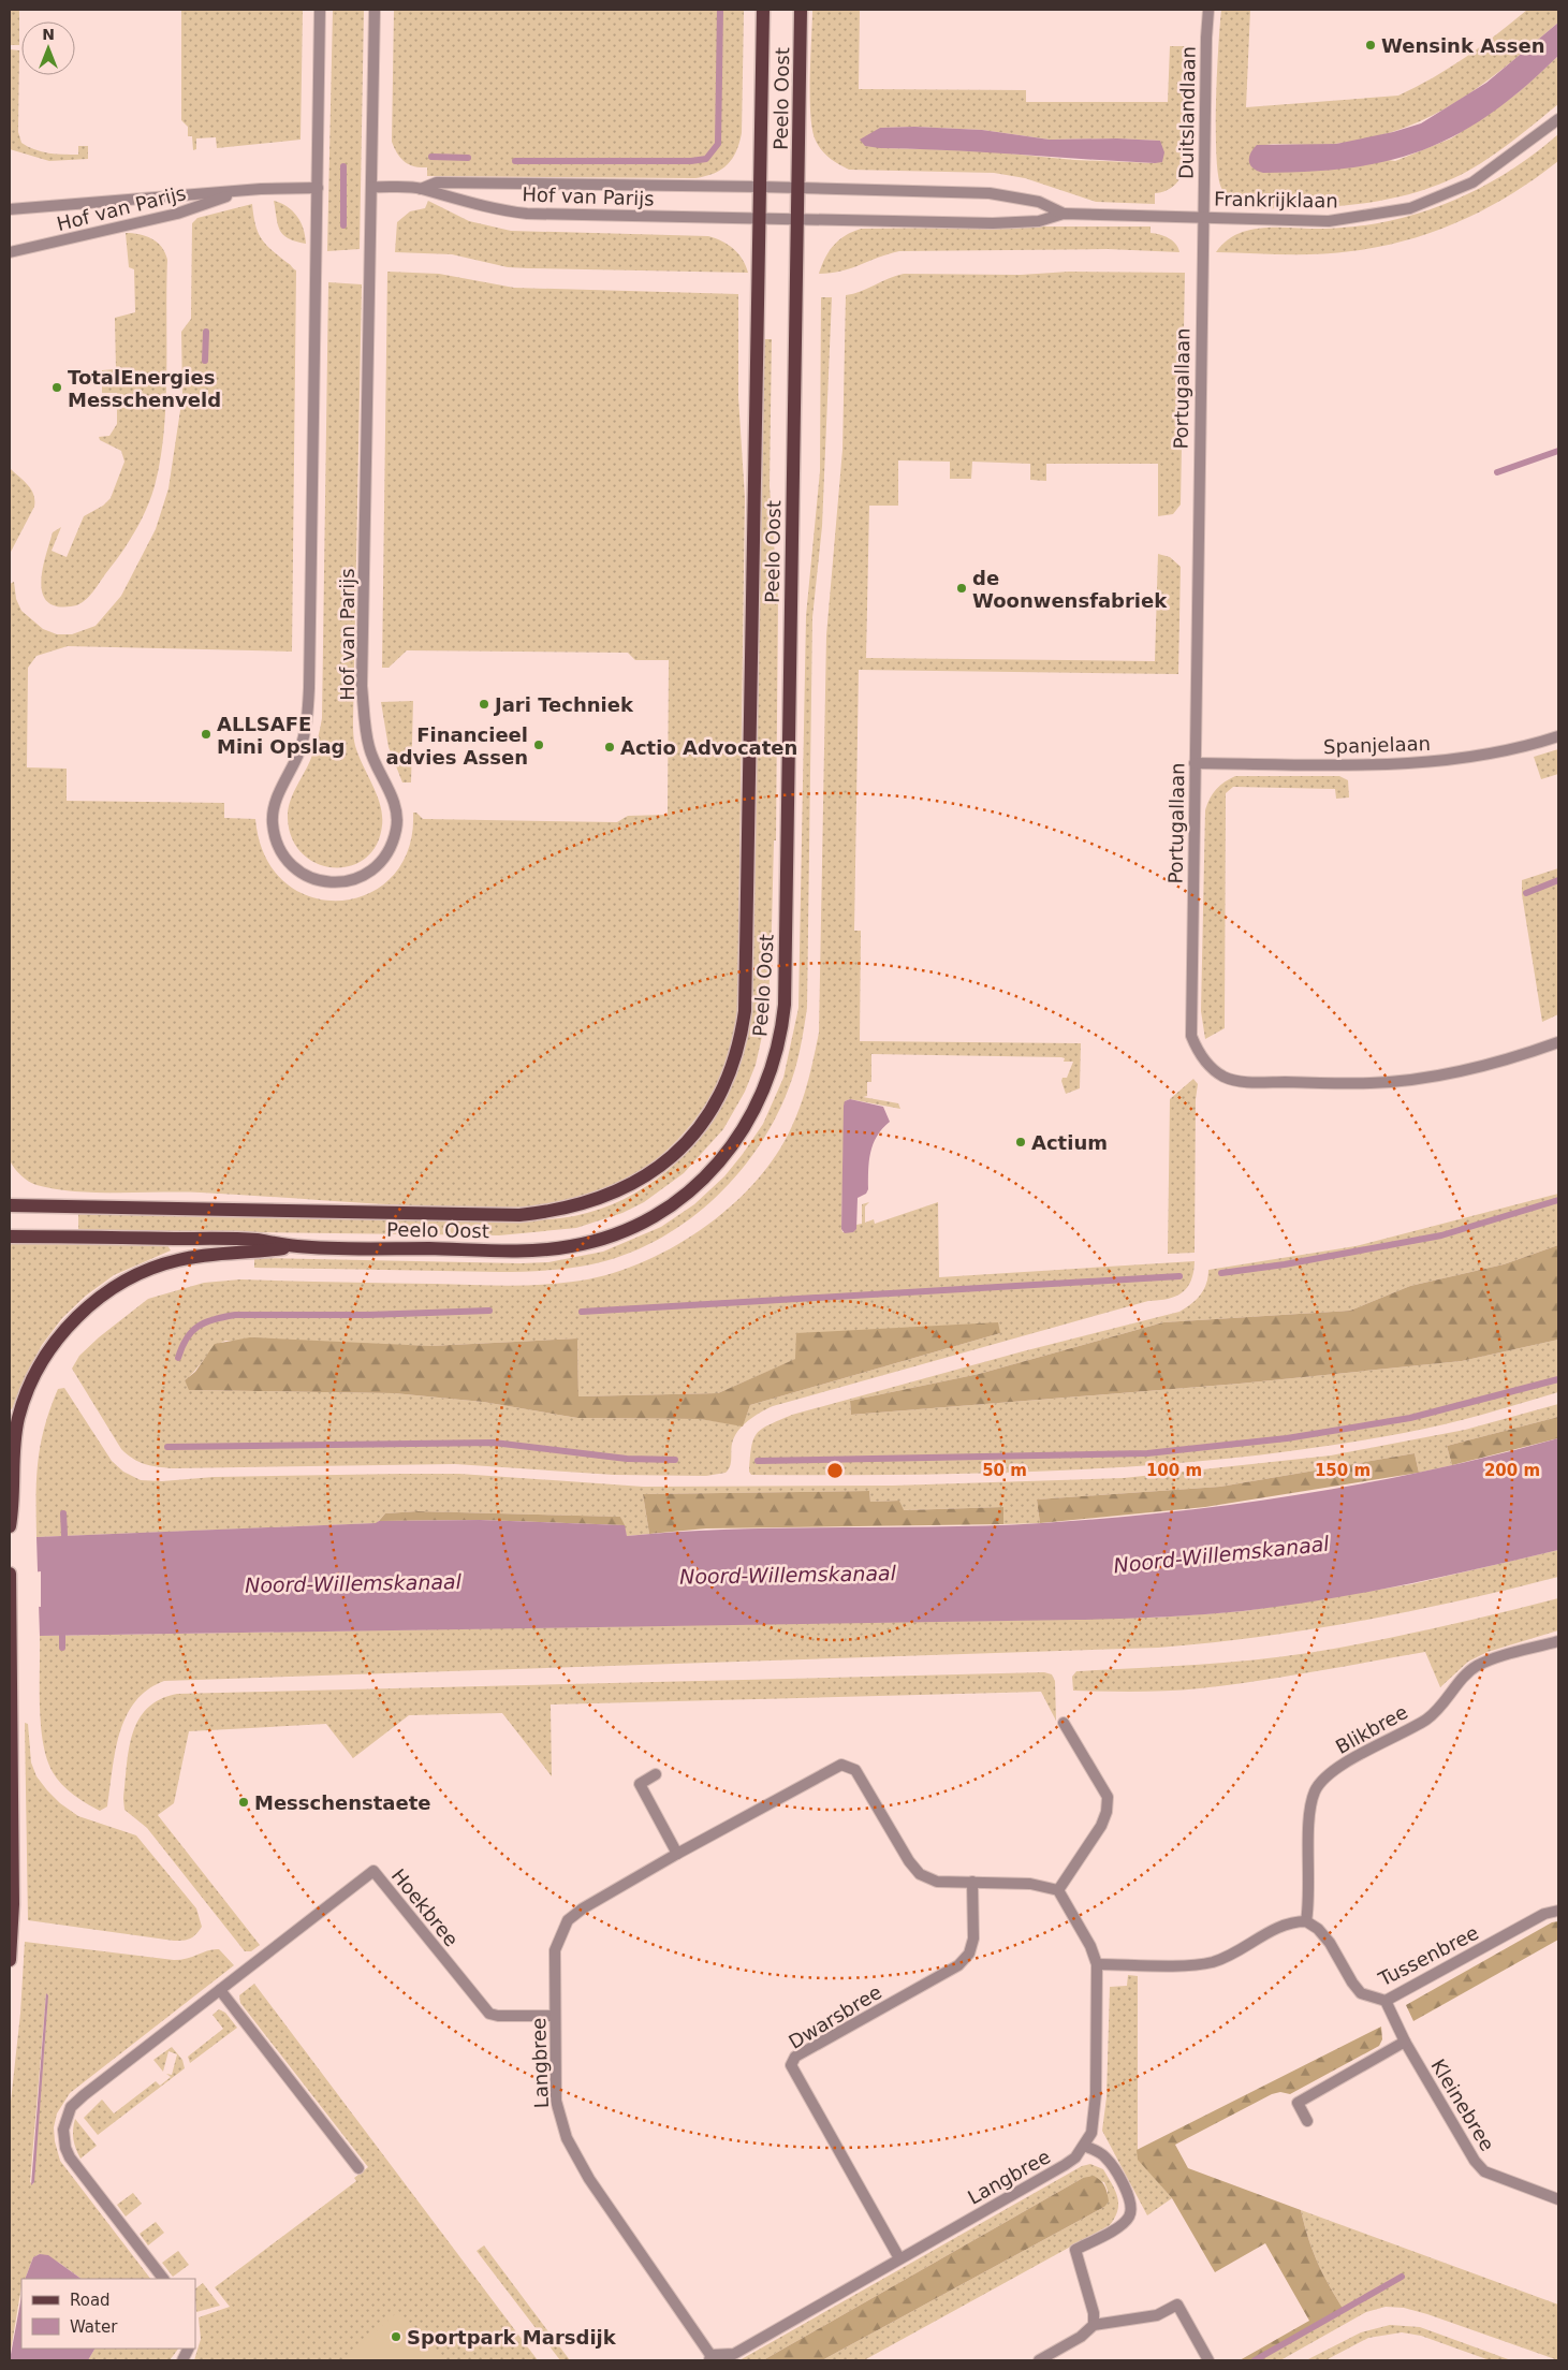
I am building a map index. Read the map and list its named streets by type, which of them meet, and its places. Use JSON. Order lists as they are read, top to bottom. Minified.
{"streets":{"main road":["Peelo Oost"],"street":["Duitslandlaan","Hof van Parijs","Frankrijklaan","Portugallaan","Spanjelaan","Blikbree","Hoekbree","Tussenbree","Dwarsbree","Langbree","Kleinebree"]},"crossings":[["Peelo Oost","Hof van Parijs"],["Peelo Oost","Frankrijklaan"],["Duitslandlaan","Frankrijklaan"],["Duitslandlaan","Portugallaan"],["Frankrijklaan","Portugallaan"],["Portugallaan","Spanjelaan"],["Blikbree","Tussenbree"],["Hoekbree","Langbree"],["Tussenbree","Kleinebree"],["Dwarsbree","Langbree"]],"water":["Noord-Willemskanaal"],"places":["Wensink Assen","TotalEnergies Messchenveld","de Woonwensfabriek","Jari Techniek","ALLSAFE Mini Opslag","Financieel advies Assen","Actio Advocaten","Actium","Messchenstaete","Sportpark Marsdijk"],"legend":["Road","Water"],"north":"top","rings":["50 m","100 m","150 m","200 m"]}
